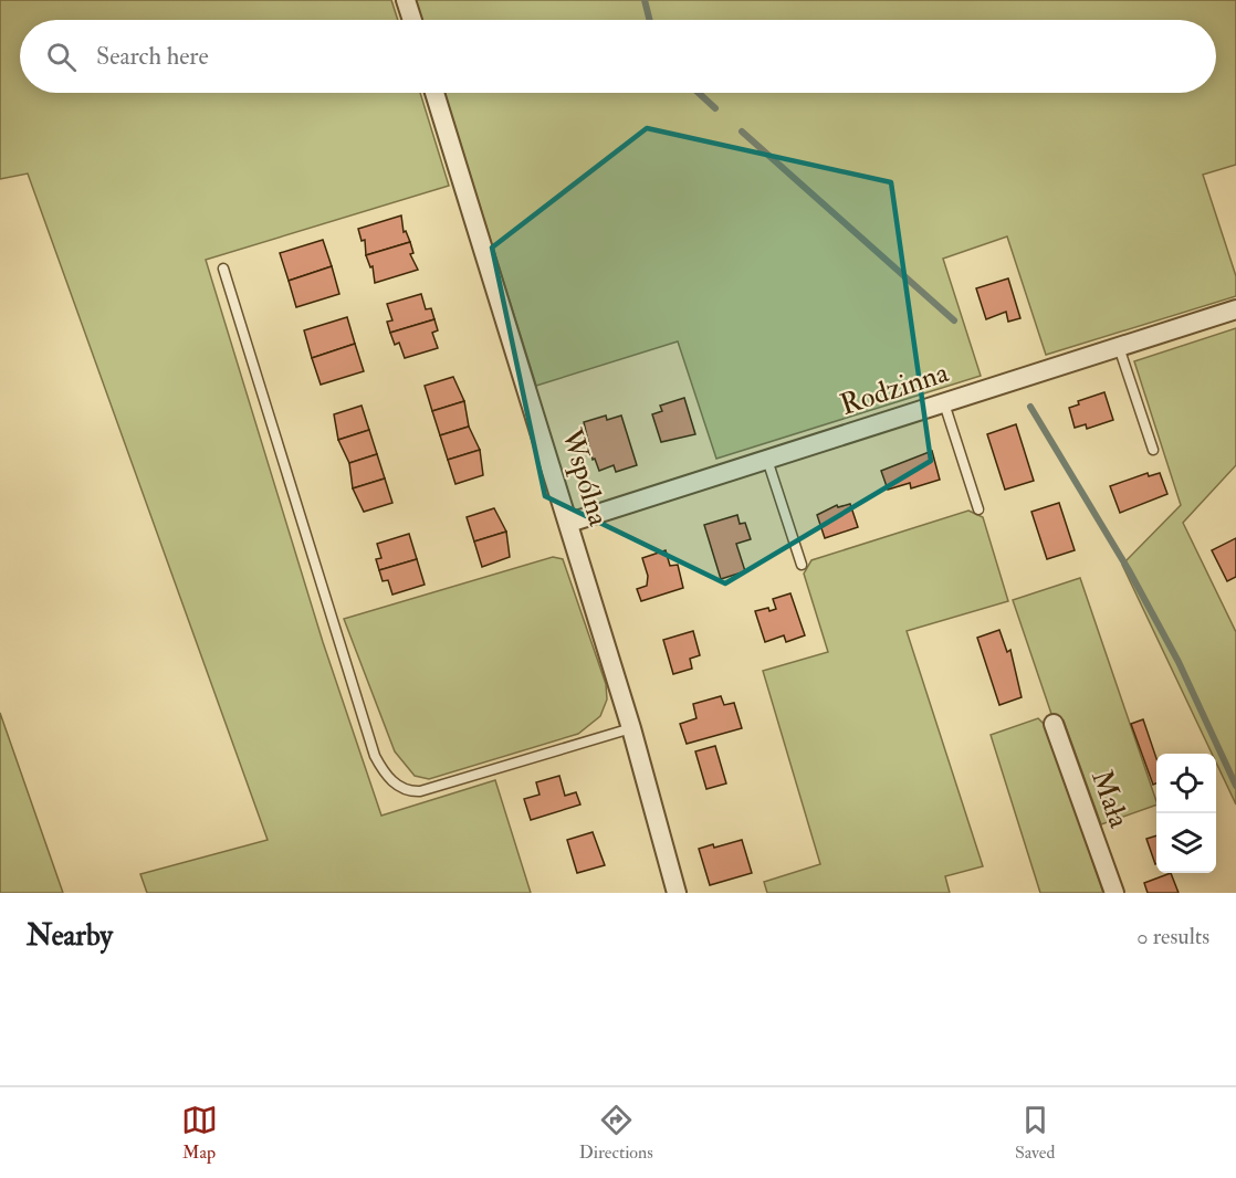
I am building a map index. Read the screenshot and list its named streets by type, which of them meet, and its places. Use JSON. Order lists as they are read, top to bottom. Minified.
{"streets":{"street":["Rodzinna","Wspólna","Mała"]},"crossings":[["Rodzinna","Wspólna"]],"page":{"search":"Search here","heading":["Nearby","0 results"],"nav":["Map","Directions","Saved"]}}
